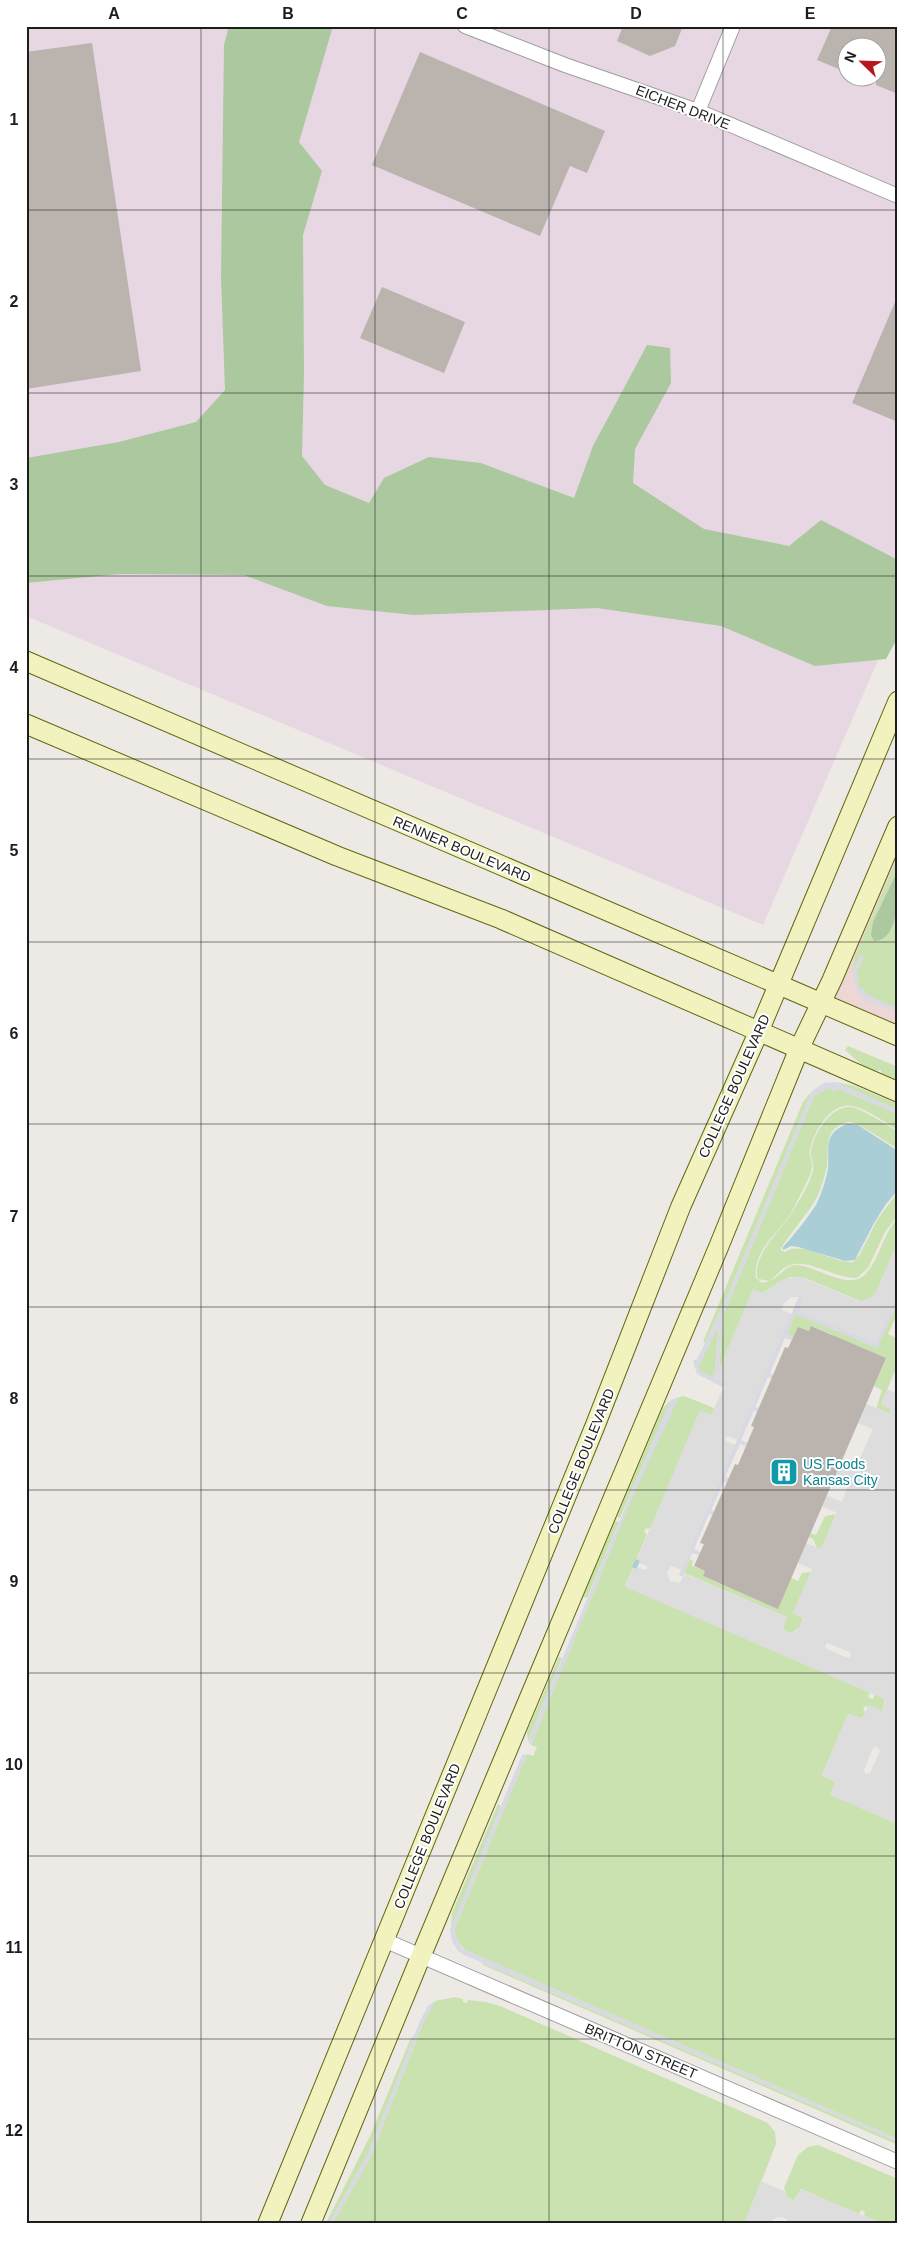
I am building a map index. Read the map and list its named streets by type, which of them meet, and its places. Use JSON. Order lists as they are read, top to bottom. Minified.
{"streets":{"main road":["RENNER BOULEVARD","COLLEGE BOULEVARD"],"street":["EICHER DRIVE","BRITTON STREET"]},"crossings":[["RENNER BOULEVARD","COLLEGE BOULEVARD"],["COLLEGE BOULEVARD","BRITTON STREET"]],"places":{"building":["US Foods Kansas City"]},"north":"top left","grid":{"columns":["A","B","C","D","E"],"rows":["1","2","3","4","5","6","7","8","9","10","11","12"]}}
